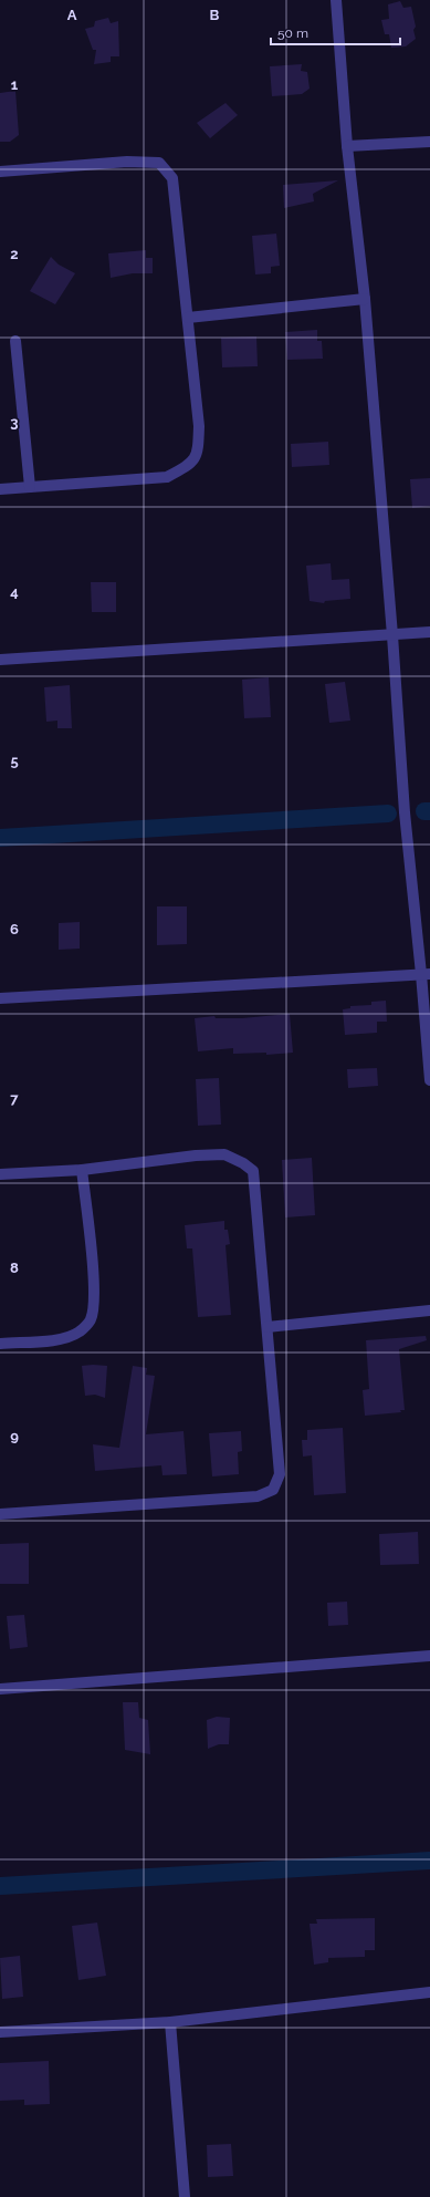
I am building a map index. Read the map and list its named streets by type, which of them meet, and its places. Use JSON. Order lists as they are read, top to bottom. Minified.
{"scale_bar":"50 m","grid":{"columns":["A","B"],"rows":["1","2","3","4","5","6","7","8","9"]}}
